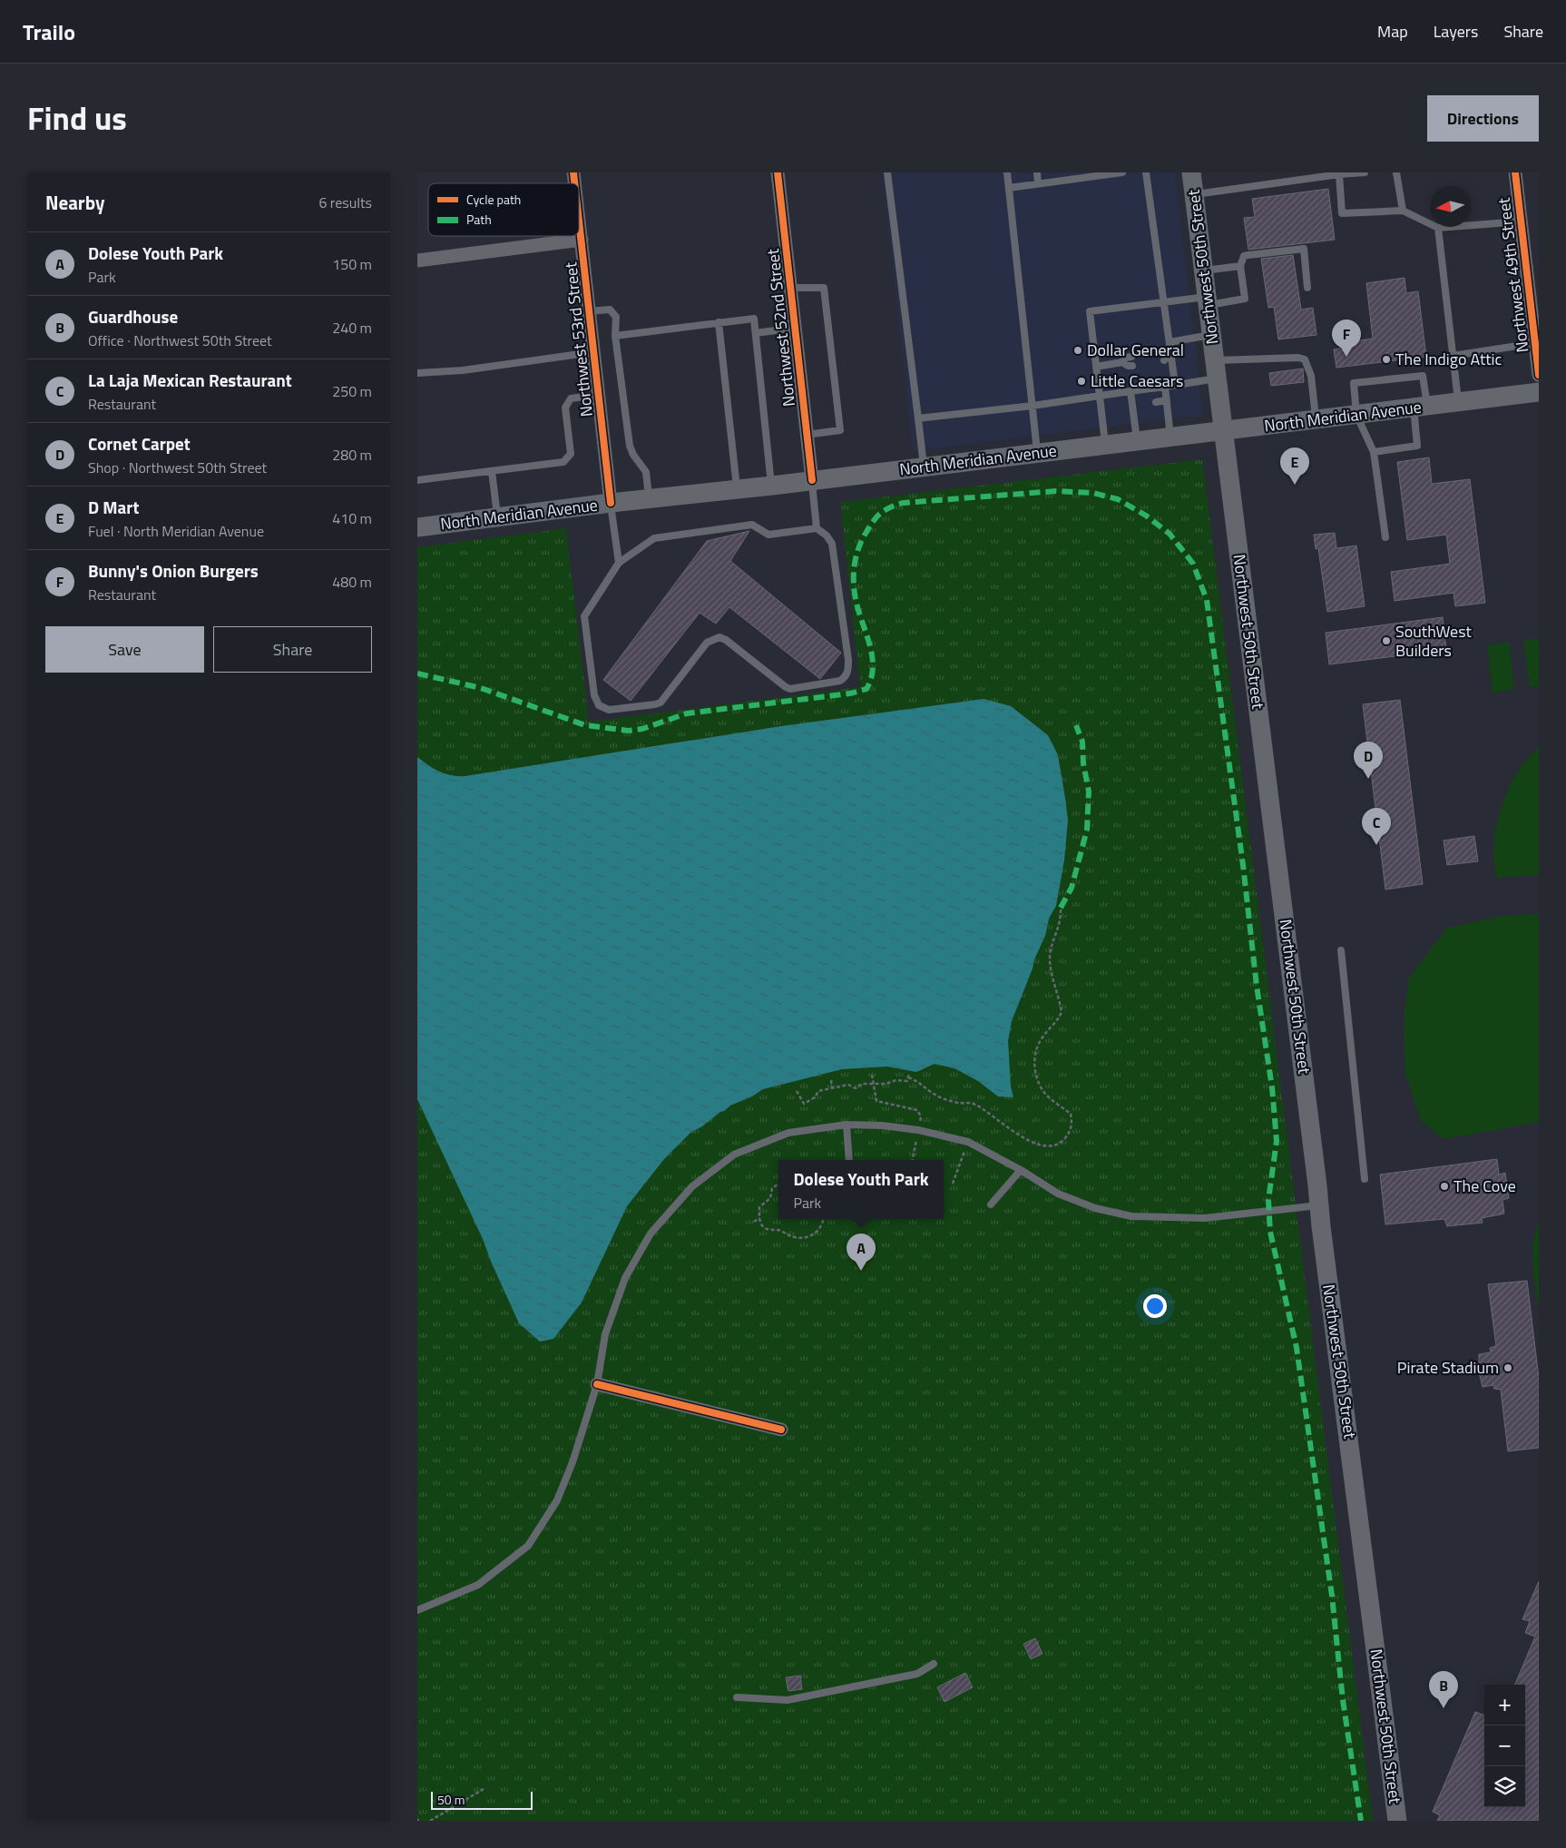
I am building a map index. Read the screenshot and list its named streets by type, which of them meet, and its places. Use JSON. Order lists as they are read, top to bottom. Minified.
{"streets":{"main road":["Northwest 50th Street","North Meridian Avenue"],"street":["Northwest 49th Street","Northwest 52nd Street","Northwest 53rd Street"]},"crossings":[["Northwest 50th Street","North Meridian Avenue"],["Northwest 52nd Street","North Meridian Avenue"],["Northwest 53rd Street","North Meridian Avenue"]],"places":["Dollar General","The Indigo Attic","Little Caesars","SouthWest Builders","The Cove","Pirate Stadium"],"legend":["Cycle path","Path"],"scale_bar":"50 m","north":"left","page":{"header":"Trailo","nav":["Map","Layers","Share"],"title":"Find us","buttons":["Directions",["Save","Share"]],"heading":["Nearby","6 results"],"list":[{"mark":"A","name":"Dolese Youth Park","note":"Park","value":"150 m"},{"mark":"B","name":"Guardhouse","note":"Office · Northwest 50th Street","value":"240 m"},{"mark":"C","name":"La Laja Mexican Restaurant","note":"Restaurant","value":"250 m"},{"mark":"D","name":"Cornet Carpet","note":"Shop · Northwest 50th Street","value":"280 m"},{"mark":"E","name":"D Mart","note":"Fuel · North Meridian Avenue","value":"410 m"},{"mark":"F","name":"Bunny's Onion Burgers","note":"Restaurant","value":"480 m"}],"pins":["F","E","D","C","A","B"],"popup":["Dolese Youth Park","Park"],"map_buttons":["+","−"],"scale":"50 m"}}
